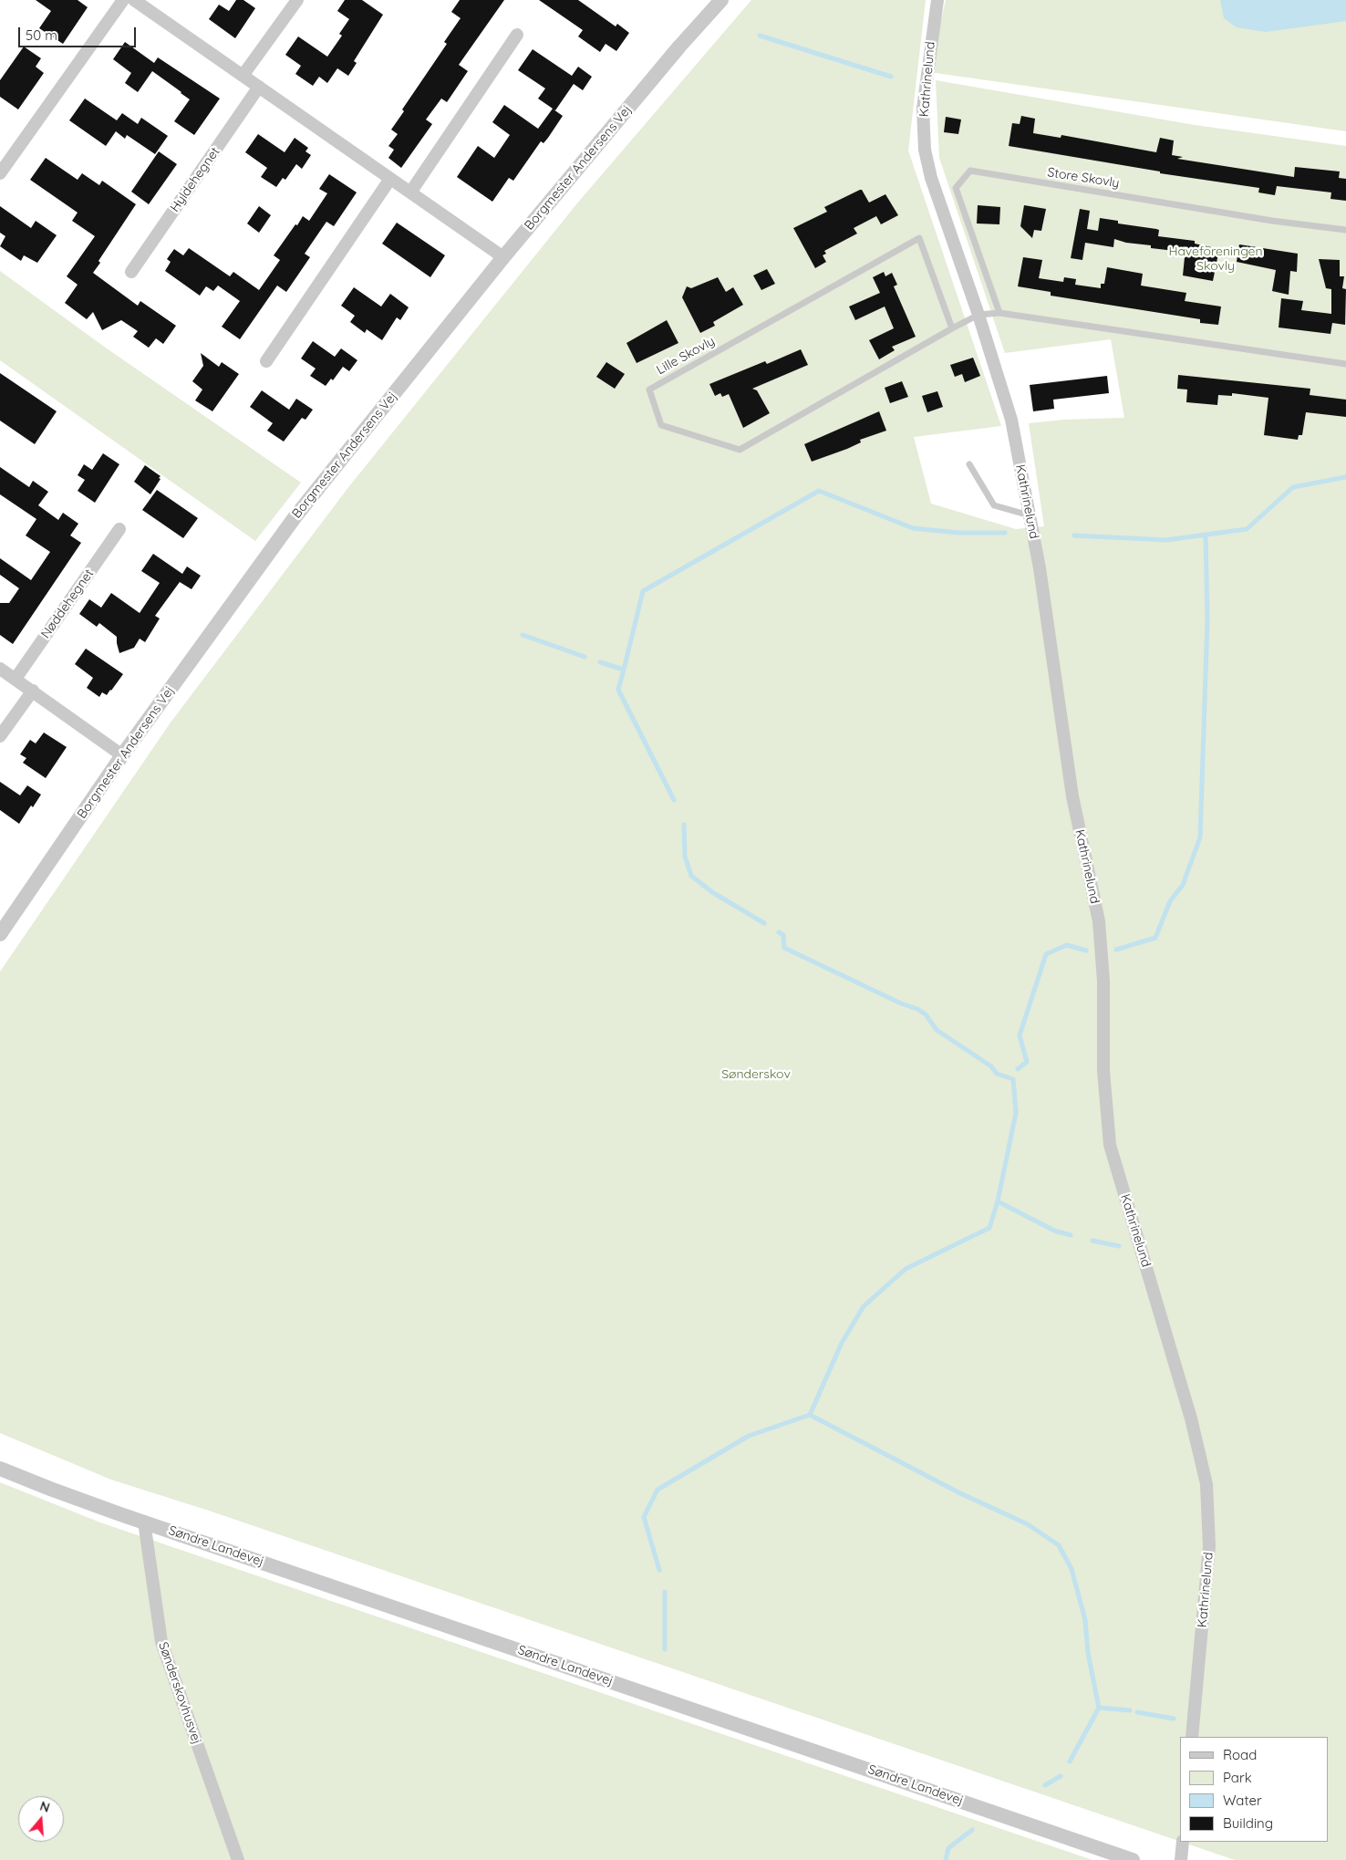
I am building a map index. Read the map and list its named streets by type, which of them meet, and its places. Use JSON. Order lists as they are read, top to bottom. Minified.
{"streets":{"street":["Kathrinelund","Borgmester Andersens Vej","Hyldehegnet","Nøddehegnet","Søndre Landevej","Sønderskovhusvej"],"lane":["Store Skovly","Lille Skovly"]},"crossings":[["Kathrinelund","Lille Skovly"],["Søndre Landevej","Sønderskovhusvej"]],"parks":["Haveforeningen Skovly","Sønderskov"],"legend":["Road","Park","Water","Building"],"scale_bar":"50 m","north":"top"}
